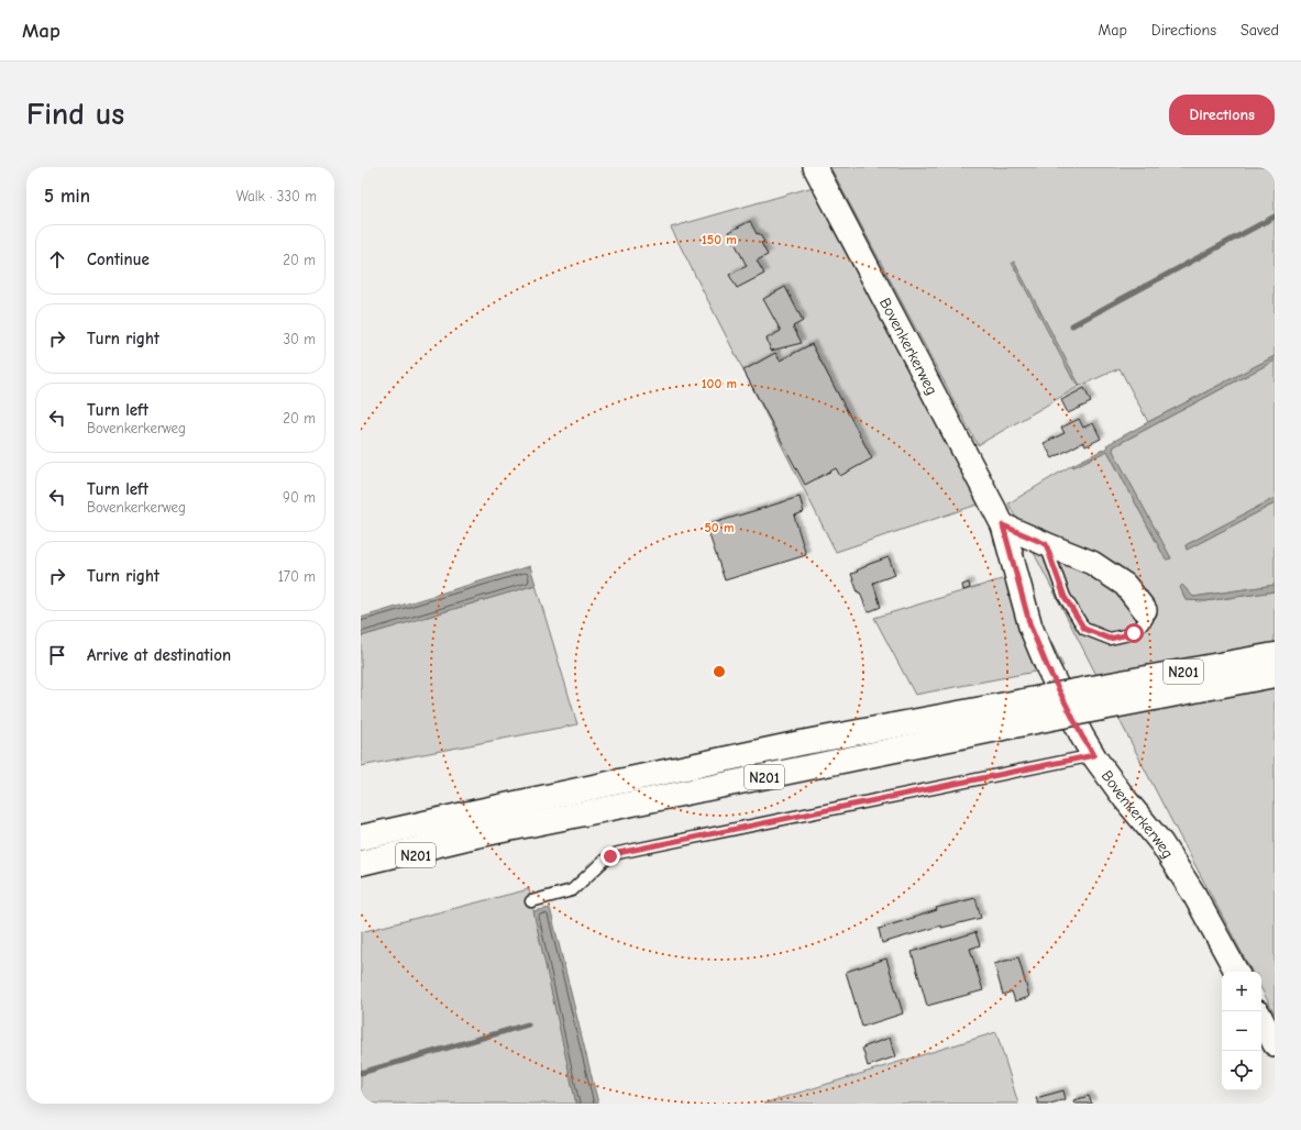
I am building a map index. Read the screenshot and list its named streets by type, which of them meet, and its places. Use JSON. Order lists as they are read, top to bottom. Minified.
{"streets":{"highway":["N201"],"street":["Bovenkerkerweg"]},"page":{"header":"Map","nav":["Map","Directions","Saved"],"buttons":"Directions","title":"Find us","heading":["5 min","Walk · 330 m"],"list":[["Continue","20 m"],["Turn right","30 m"],["Turn left","Bovenkerkerweg","20 m"],["Turn left","Bovenkerkerweg","90 m"],["Turn right","170 m"],"Arrive at destination"],"map_buttons":["+","−"]},"rings":["150 m","100 m","50 m"]}
